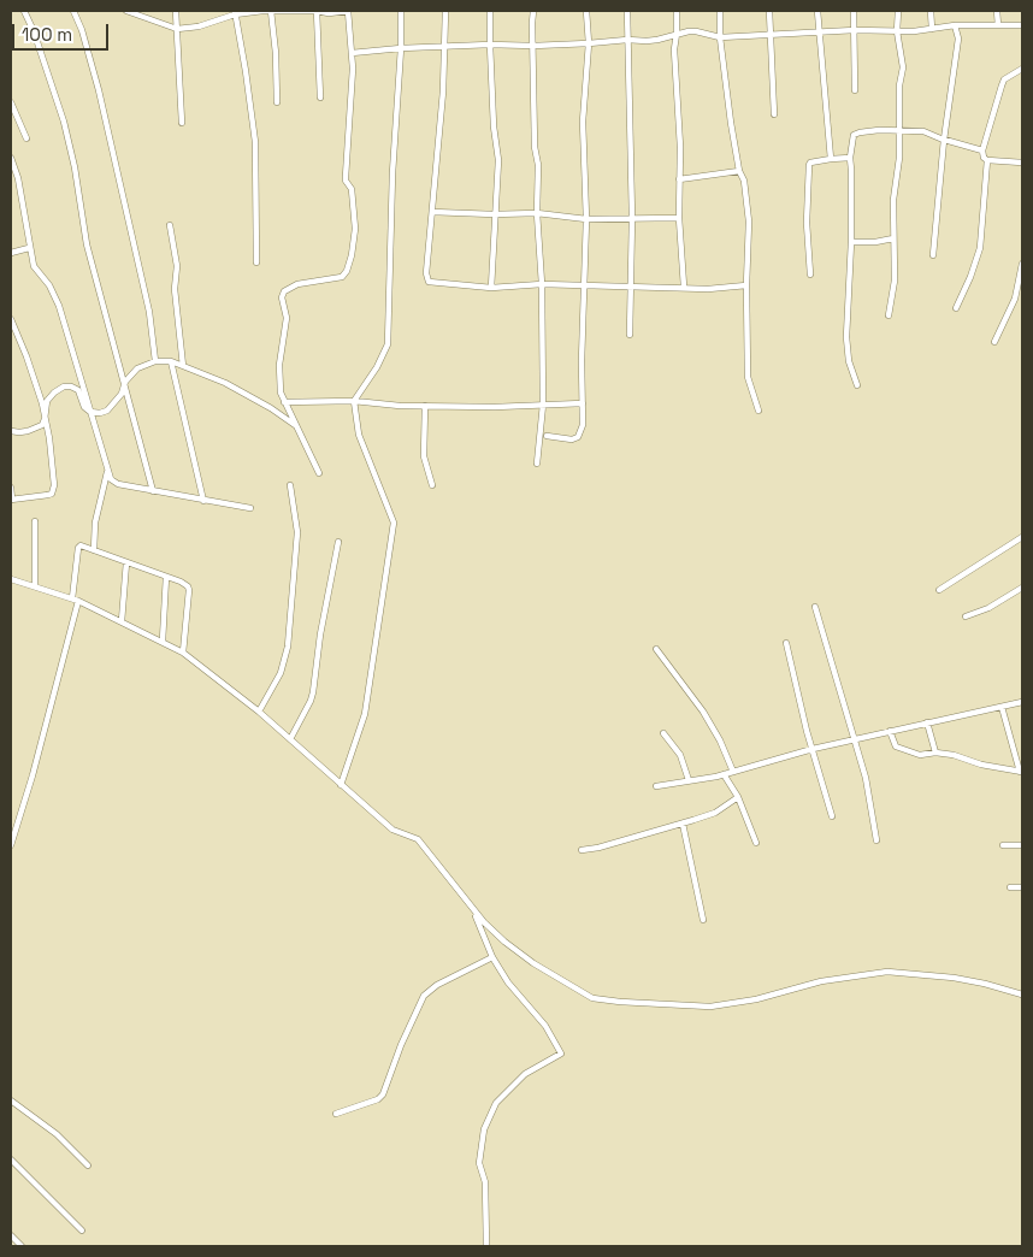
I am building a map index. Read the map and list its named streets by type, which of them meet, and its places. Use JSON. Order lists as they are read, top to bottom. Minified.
{"scale_bar":"100 m"}
